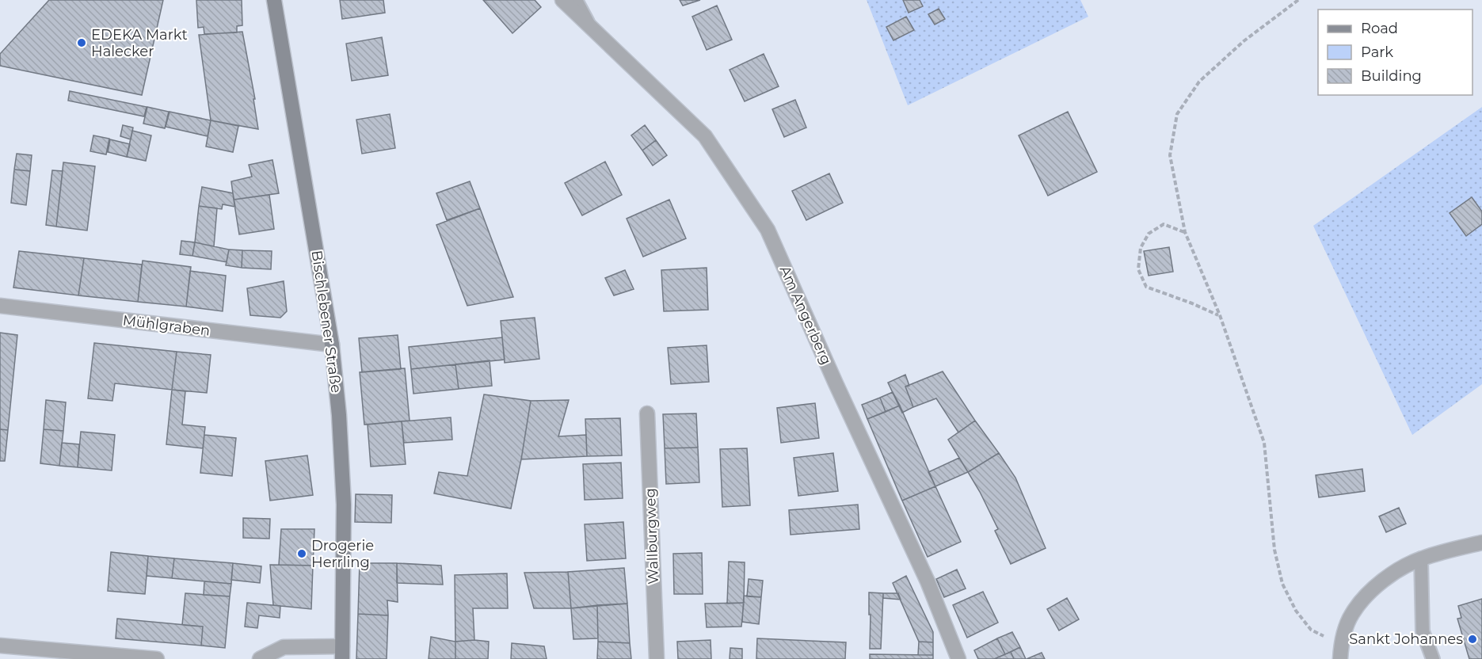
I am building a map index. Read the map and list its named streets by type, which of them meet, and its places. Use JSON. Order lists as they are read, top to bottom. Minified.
{"streets":{"street":["Am Angerberg","Bischlebener Straße","Mühlgraben","Wallburgweg"]},"crossings":[["Bischlebener Straße","Mühlgraben"]],"places":["EDEKA Markt Halecker","Drogerie Herrling","Sankt Johannes"],"legend":["Road","Park","Building"]}
